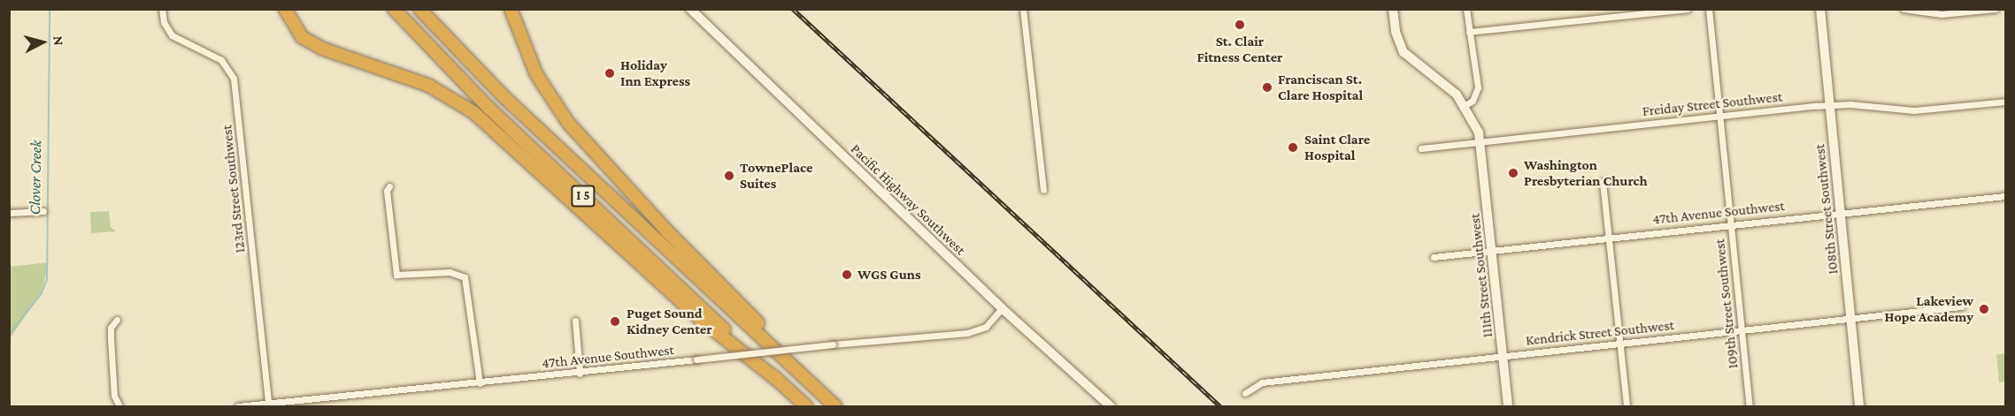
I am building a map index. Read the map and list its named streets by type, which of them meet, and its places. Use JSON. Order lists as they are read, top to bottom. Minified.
{"streets":{"highway":["I 5"],"street":["Freiday Street Southwest","123rd Street Southwest","Pacific Highway Southwest","108th Street Southwest","47th Avenue Southwest","111th Street Southwest","109th Street Southwest","Kendrick Street Southwest"]},"crossings":[["Freiday Street Southwest","108th Street Southwest"],["Freiday Street Southwest","111th Street Southwest"],["Freiday Street Southwest","109th Street Southwest"],["123rd Street Southwest","47th Avenue Southwest"],["Pacific Highway Southwest","47th Avenue Southwest"],["108th Street Southwest","47th Avenue Southwest"],["108th Street Southwest","Kendrick Street Southwest"],["47th Avenue Southwest","111th Street Southwest"],["47th Avenue Southwest","109th Street Southwest"],["111th Street Southwest","Kendrick Street Southwest"],["109th Street Southwest","Kendrick Street Southwest"]],"water":["Clover Creek"],"places":["St. Clair Fitness Center","Holiday Inn Express","Franciscan St. Clare Hospital","Saint Clare Hospital","Washington Presbyterian Church","TownePlace Suites","WGS Guns","Lakeview Hope Academy","Puget Sound Kidney Center"],"north":"right"}
